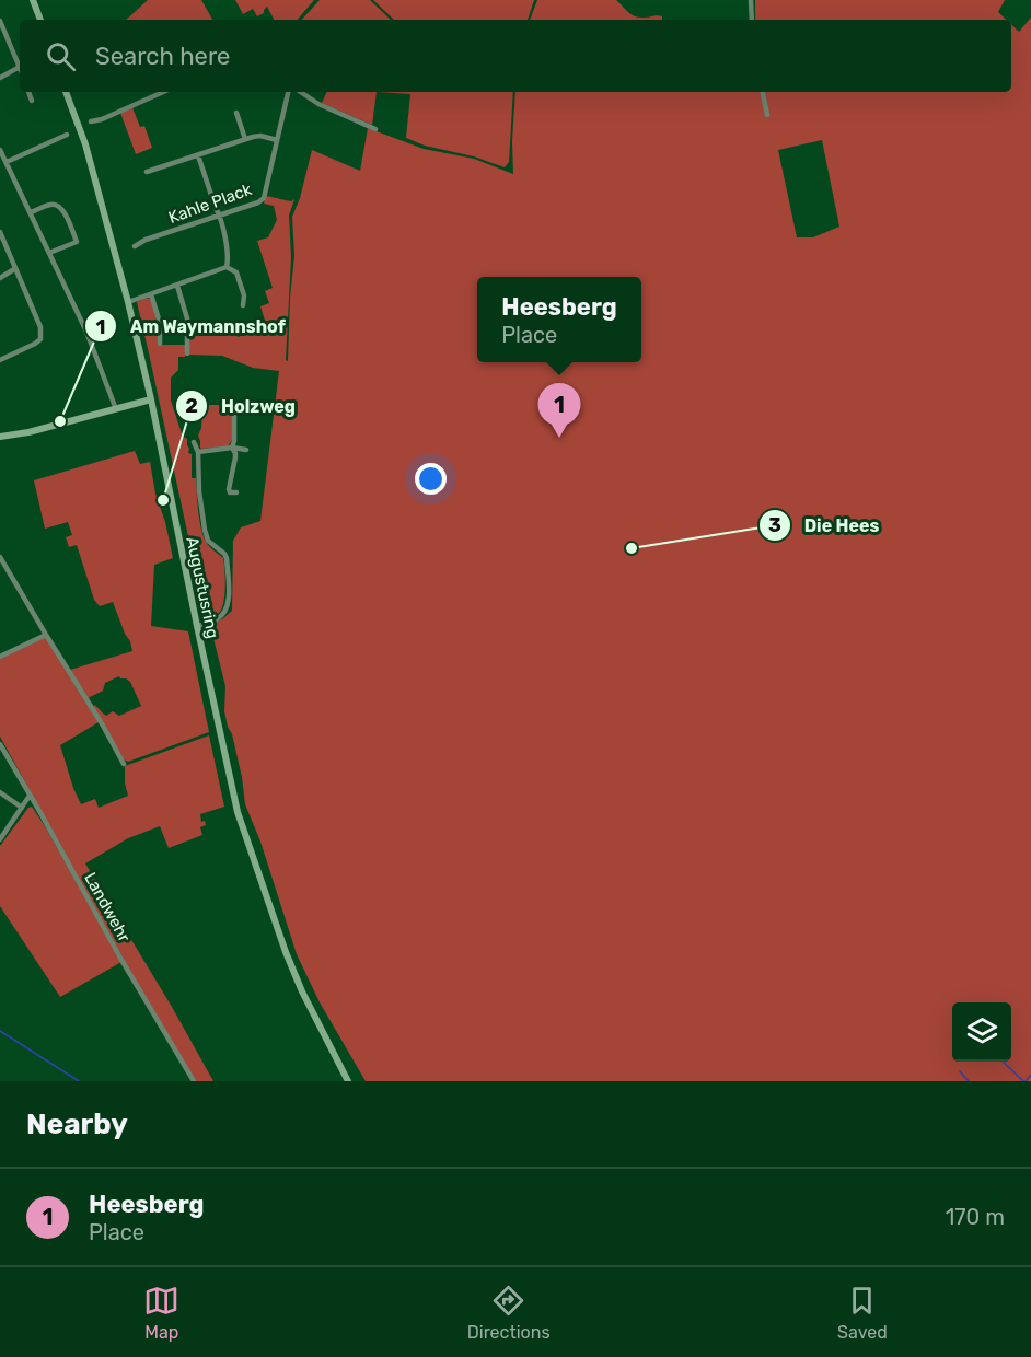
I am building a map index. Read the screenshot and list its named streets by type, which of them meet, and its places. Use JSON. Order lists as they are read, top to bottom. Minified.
{"streets":{"main road":["Augustusring"],"street":["Kahle Plack","Landwehr"]},"places":["Am Waymannshof","Holzweg","Die Hees"],"page":{"search":"Search here","popup":["Heesberg","Place"],"pins":"1","heading":"Nearby","list":[{"mark":"1","name":"Heesberg","note":"Place","value":"170 m"}],"nav":["Map","Directions","Saved"]}}
